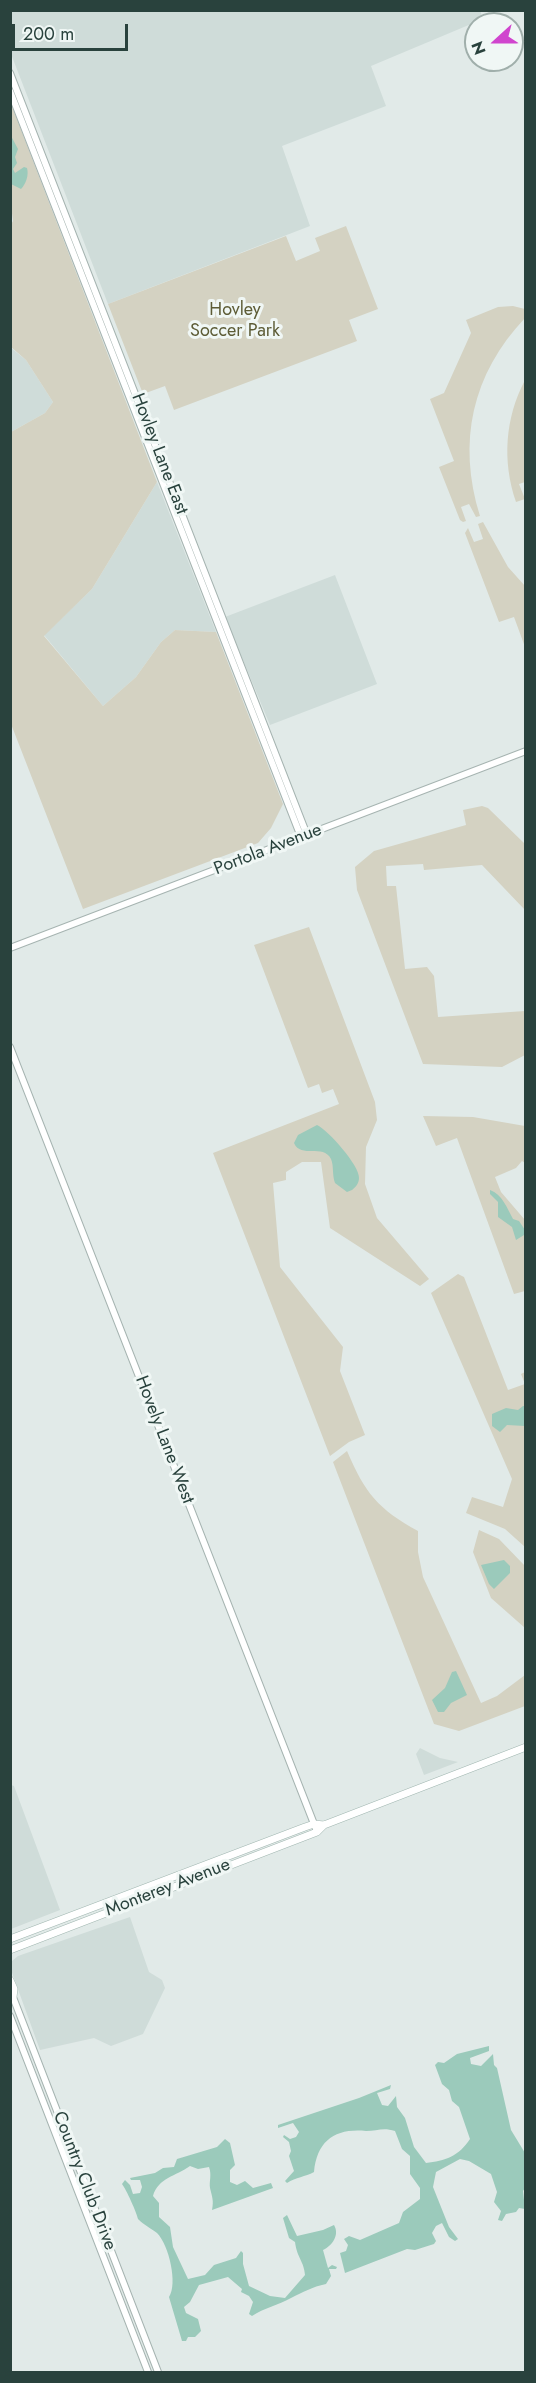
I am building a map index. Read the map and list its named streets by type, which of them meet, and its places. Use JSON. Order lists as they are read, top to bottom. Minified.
{"streets":{"main road":["Monterey Avenue"],"street":["Hovley Lane East","Portola Avenue","Hovely Lane West","Country Club Drive"]},"crossings":[["Hovley Lane East","Portola Avenue"],["Hovely Lane West","Monterey Avenue"]],"parks":["Hovley Soccer Park"],"scale_bar":"200 m","north":"left"}
